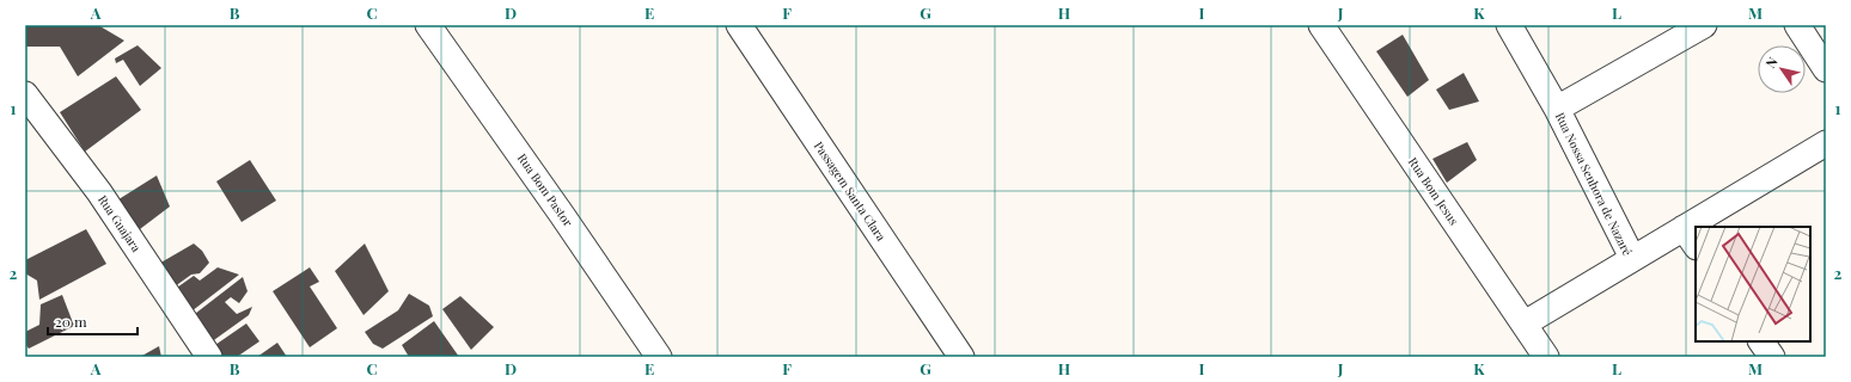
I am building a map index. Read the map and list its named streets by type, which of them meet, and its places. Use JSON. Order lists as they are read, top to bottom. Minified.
{"streets":{"street":["Rua Nossa Senhora de Nazaré","Rua Bom Pastor","Passagem Santa Clara","Rua Bom Jesus","Rua Guajara"]},"crossings":[["Rua Nossa Senhora de Nazaré","Rua Bom Jesus"]],"scale_bar":"20 m","north":"top left","grid":{"columns":["A","B","C","D","E","F","G","H","I","J","K","L","M"],"rows":["1","2"]}}
